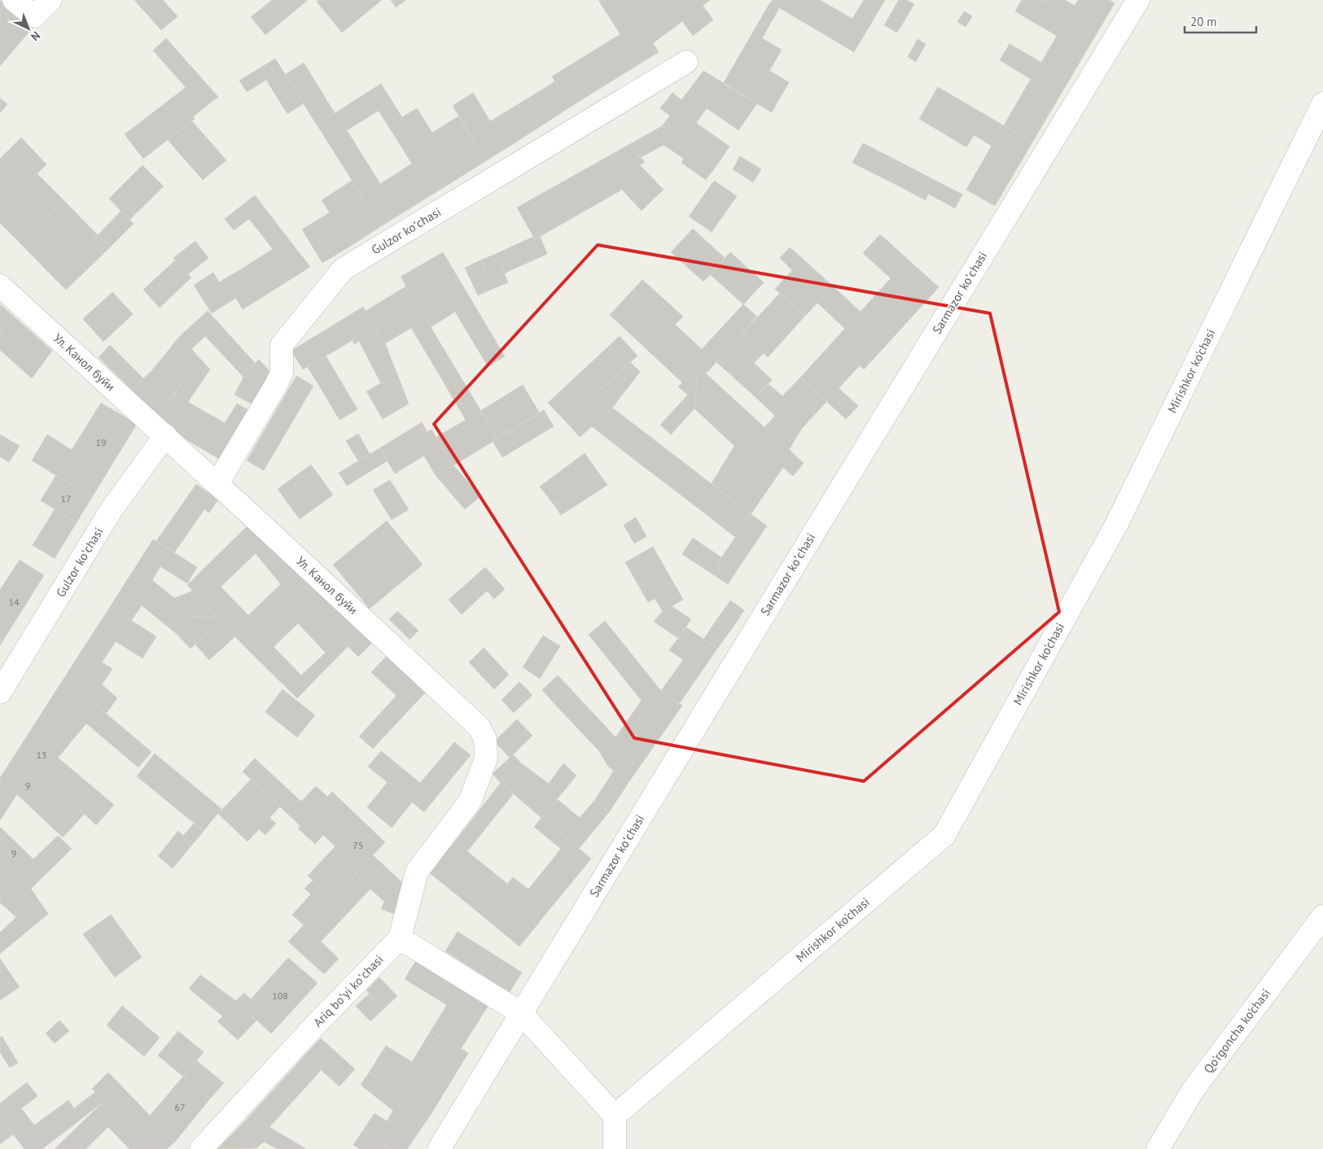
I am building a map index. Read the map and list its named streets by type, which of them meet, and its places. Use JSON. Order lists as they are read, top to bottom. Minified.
{"streets":{"street":["Gulzor koʻchasi","Sarmazor koʻchasi","Ул. Канол буйи","Mirishkor ko'chasi","Ariq boʻyi koʻchasi","Qo'rgoncha ko'chasi"]},"crossings":[["Gulzor koʻchasi","Ул. Канол буйи"],["Ул. Канол буйи","Ariq boʻyi koʻchasi"]],"house_numbers":["19","17","14","13","9","75","9","108","67"],"scale_bar":"20 m","north":"bottom right"}
